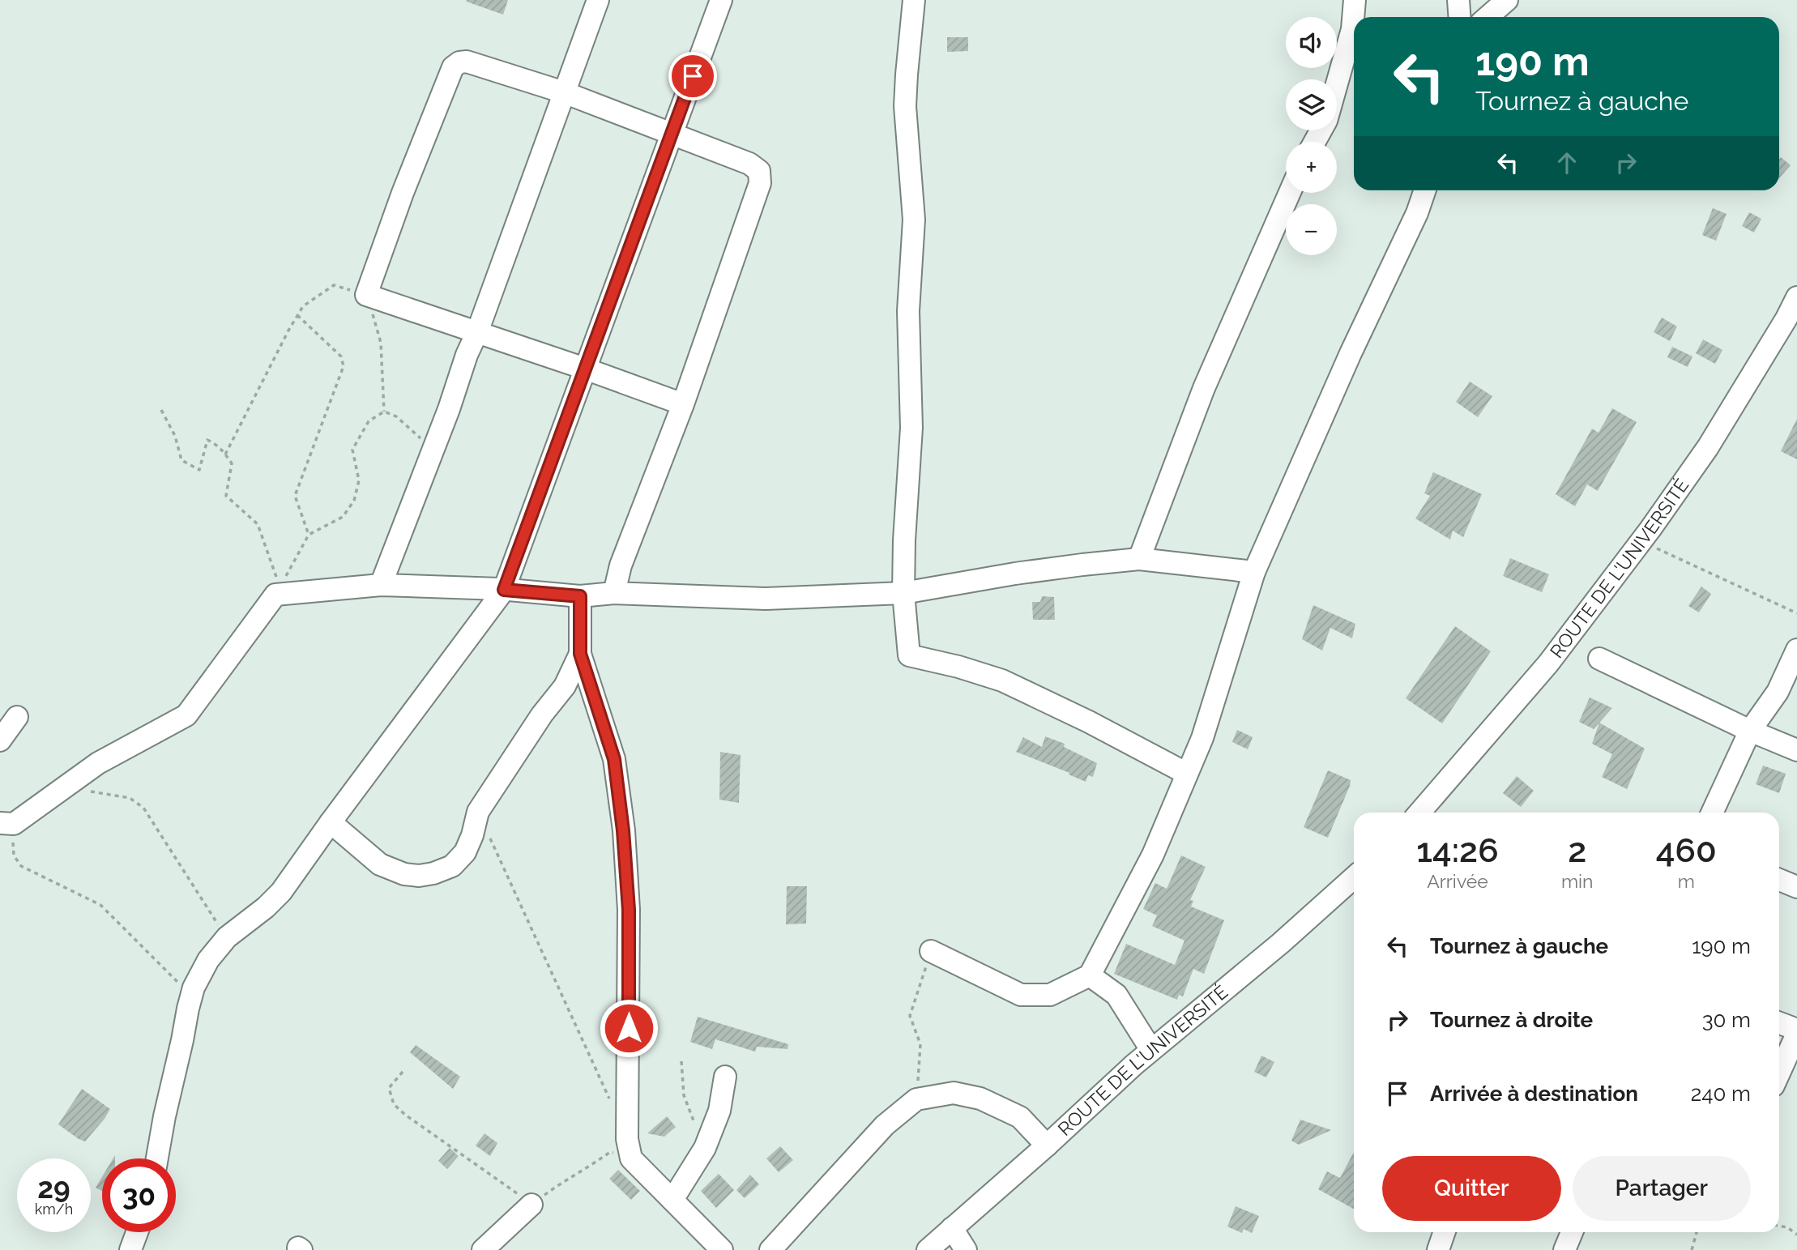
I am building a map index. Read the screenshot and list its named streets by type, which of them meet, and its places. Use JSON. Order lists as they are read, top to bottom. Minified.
{"streets":{"street":["ROUTE DE L'UNIVERSITÉ"]},"page":{"map_buttons":["+","−"],"turn":["190 m","Tournez à gauche"],"eta":["14:26","Arrivée","2","min","460","m"],"list":[{"name":"Tournez à gauche","value":"190 m"},{"name":"Tournez à droite","value":"30 m"},{"name":"Arrivée à destination","value":"240 m"}],"buttons":["Quitter","Partager"],"speed":"29 km/h","limit":"30"}}
